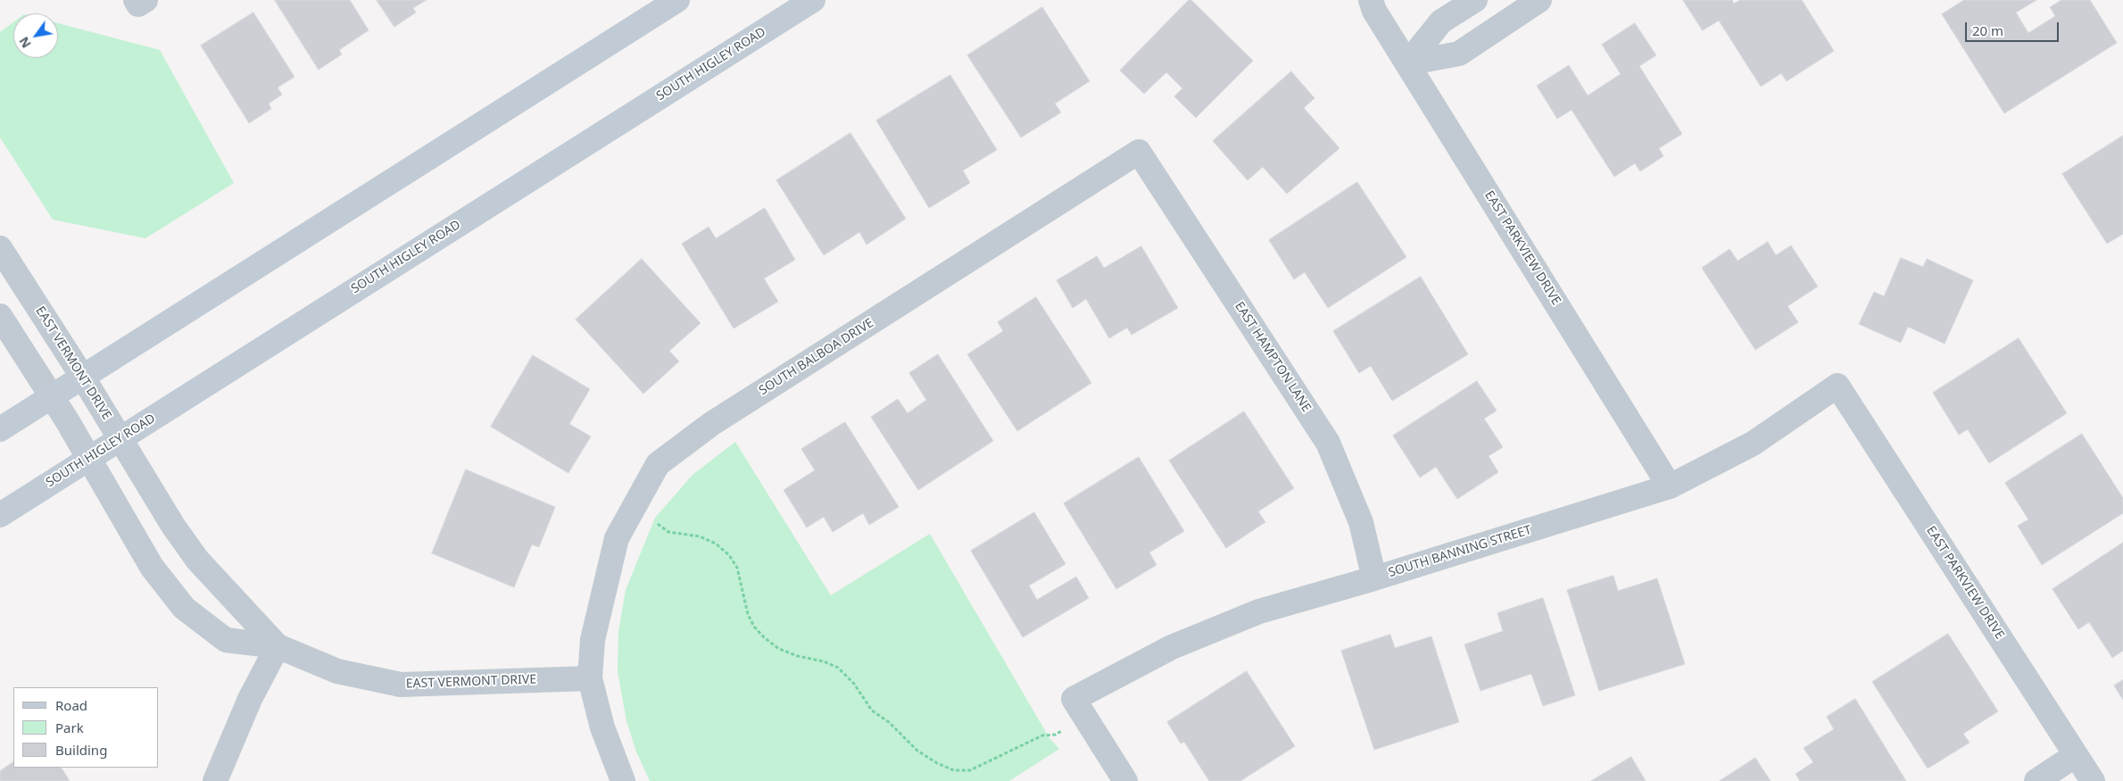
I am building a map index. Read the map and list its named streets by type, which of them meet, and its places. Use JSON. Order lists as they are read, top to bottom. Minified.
{"streets":{"main road":["SOUTH HIGLEY ROAD"],"street":["EAST PARKVIEW DRIVE","SOUTH BALBOA DRIVE","EAST HAMPTON LANE","EAST VERMONT DRIVE","SOUTH BANNING STREET"]},"crossings":[["SOUTH HIGLEY ROAD","EAST VERMONT DRIVE"],["EAST PARKVIEW DRIVE","SOUTH BANNING STREET"],["SOUTH BALBOA DRIVE","EAST HAMPTON LANE"],["SOUTH BALBOA DRIVE","EAST VERMONT DRIVE"],["EAST HAMPTON LANE","SOUTH BANNING STREET"]],"legend":["Road","Park","Building"],"scale_bar":"20 m","north":"bottom left"}
